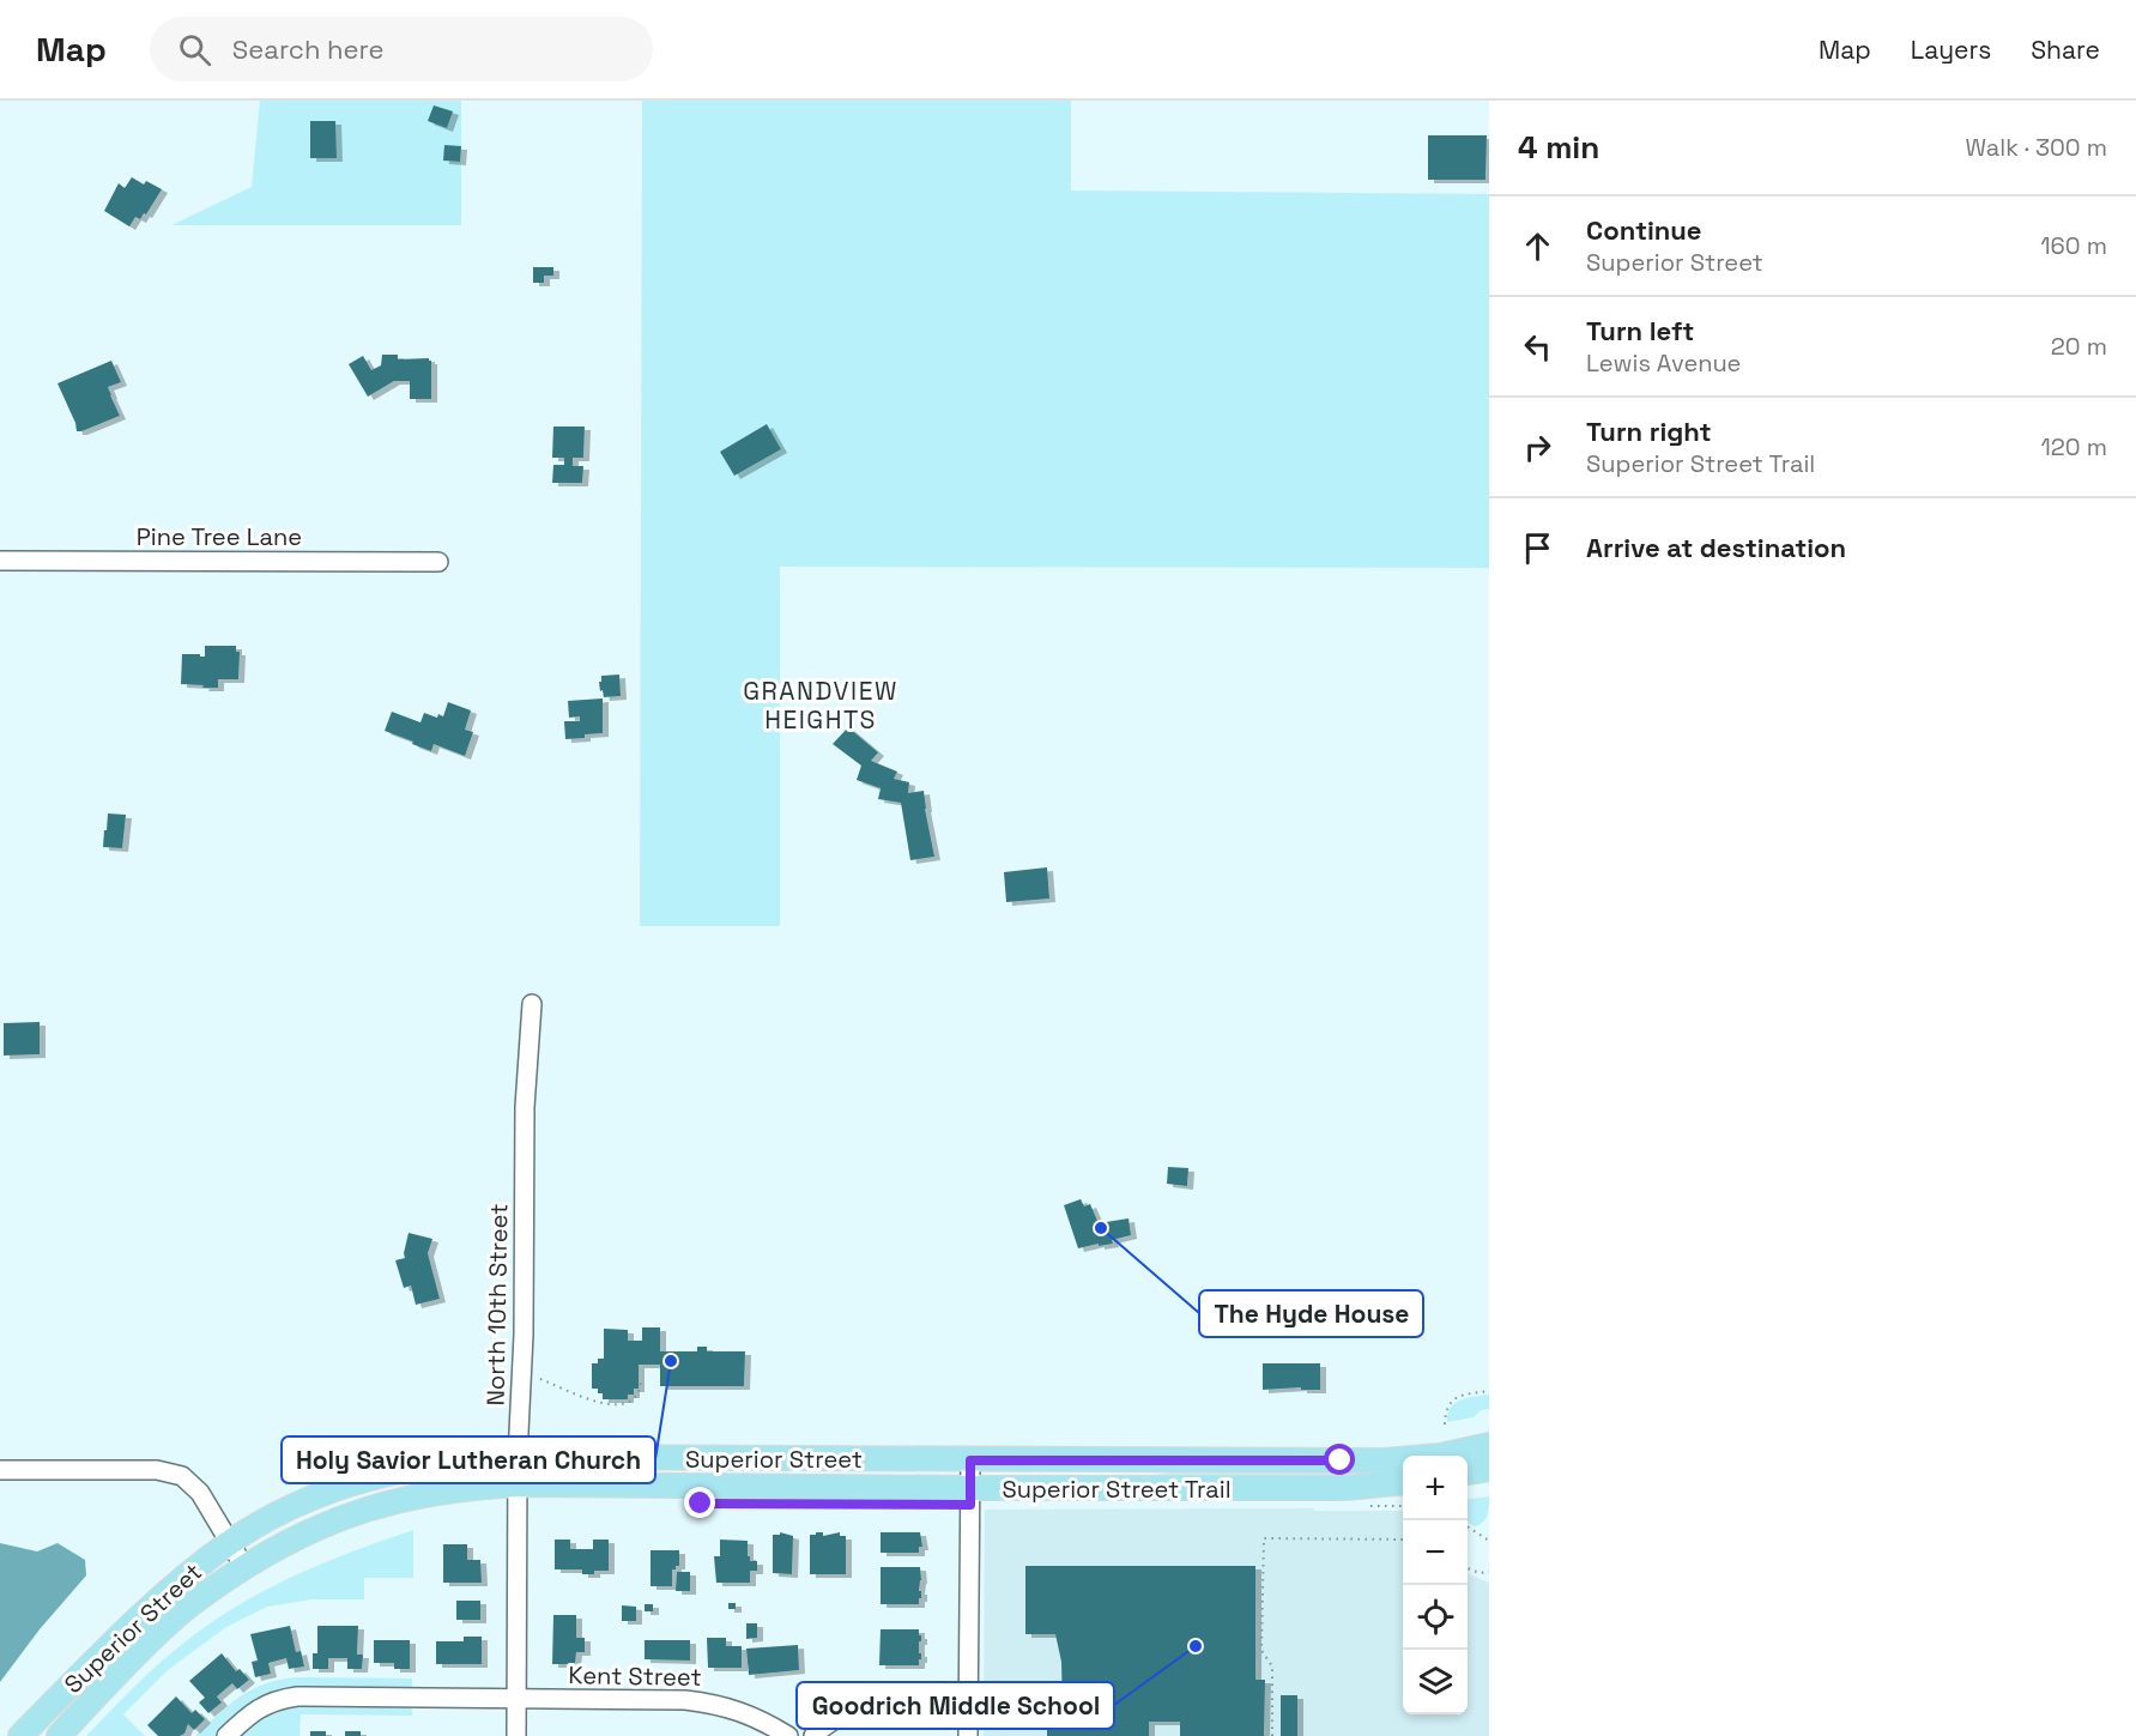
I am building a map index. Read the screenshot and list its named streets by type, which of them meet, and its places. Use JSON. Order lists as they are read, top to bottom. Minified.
{"streets":{"main road":["Superior Street"],"street":["Pine Tree Lane","North 10th Street","Kent Street"]},"crossings":[["North 10th Street","Superior Street"],["North 10th Street","Kent Street"]],"districts":["GRANDVIEW HEIGHTS"],"places":["The Hyde House","Holy Savior Lutheran Church","Goodrich Middle School"],"page":{"header":"Map","search":"Search here","nav":["Map","Layers","Share"],"heading":["4 min","Walk · 300 m"],"list":[["Continue","Superior Street","160 m"],["Turn left","Lewis Avenue","20 m"],["Turn right","Superior Street Trail","120 m"],"Arrive at destination"],"map_buttons":["+","−"]}}
